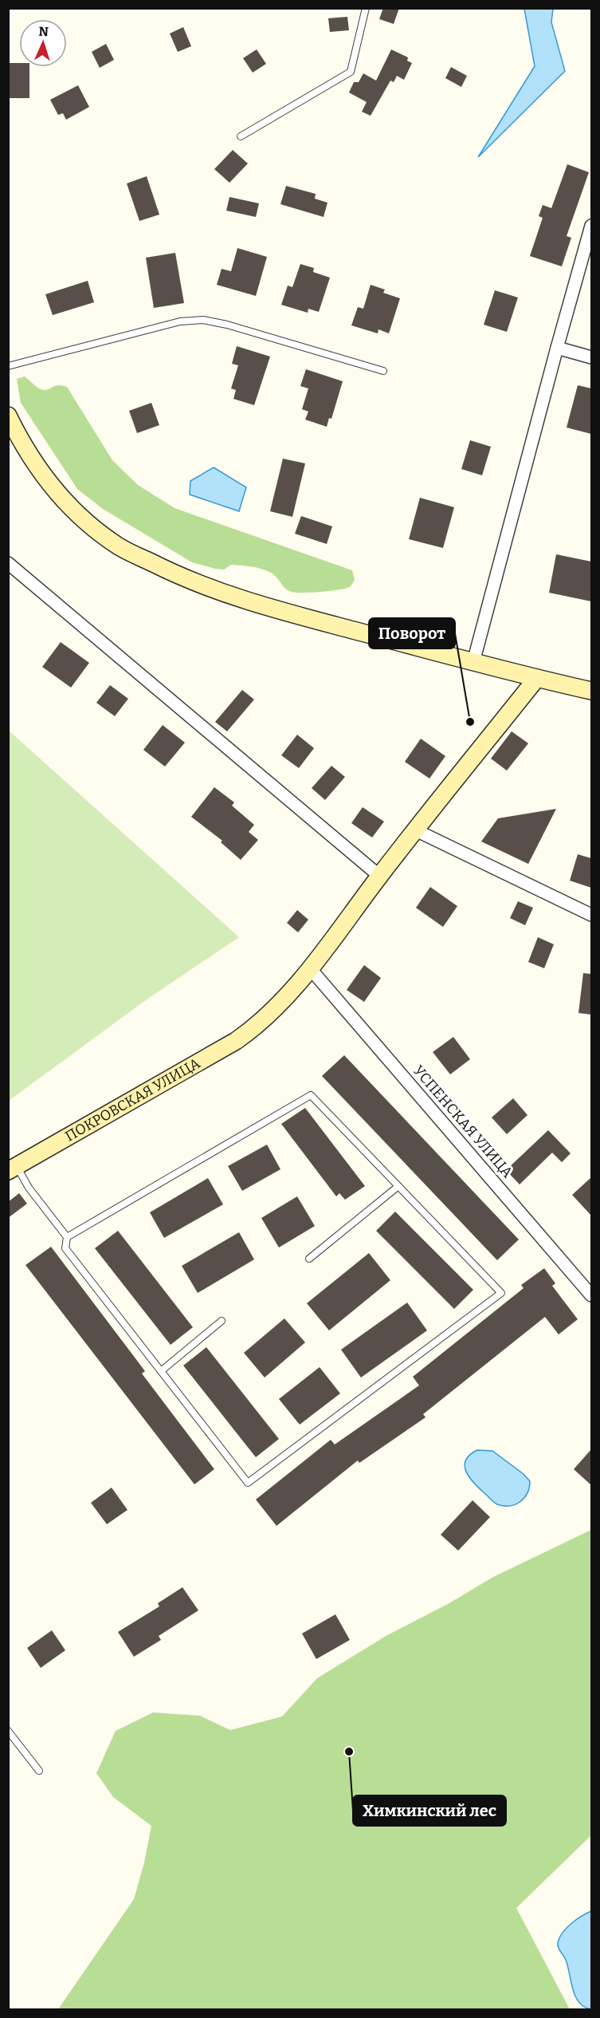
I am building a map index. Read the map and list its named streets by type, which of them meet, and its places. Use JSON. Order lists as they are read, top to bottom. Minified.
{"streets":{"street":["ПОКРОВСКАЯ УЛИЦА","УСПЕНСКАЯ УЛИЦА"]},"crossings":[["ПОКРОВСКАЯ УЛИЦА","УСПЕНСКАЯ УЛИЦА"]],"places":["Поворот","Химкинский лес"],"north":"top"}
